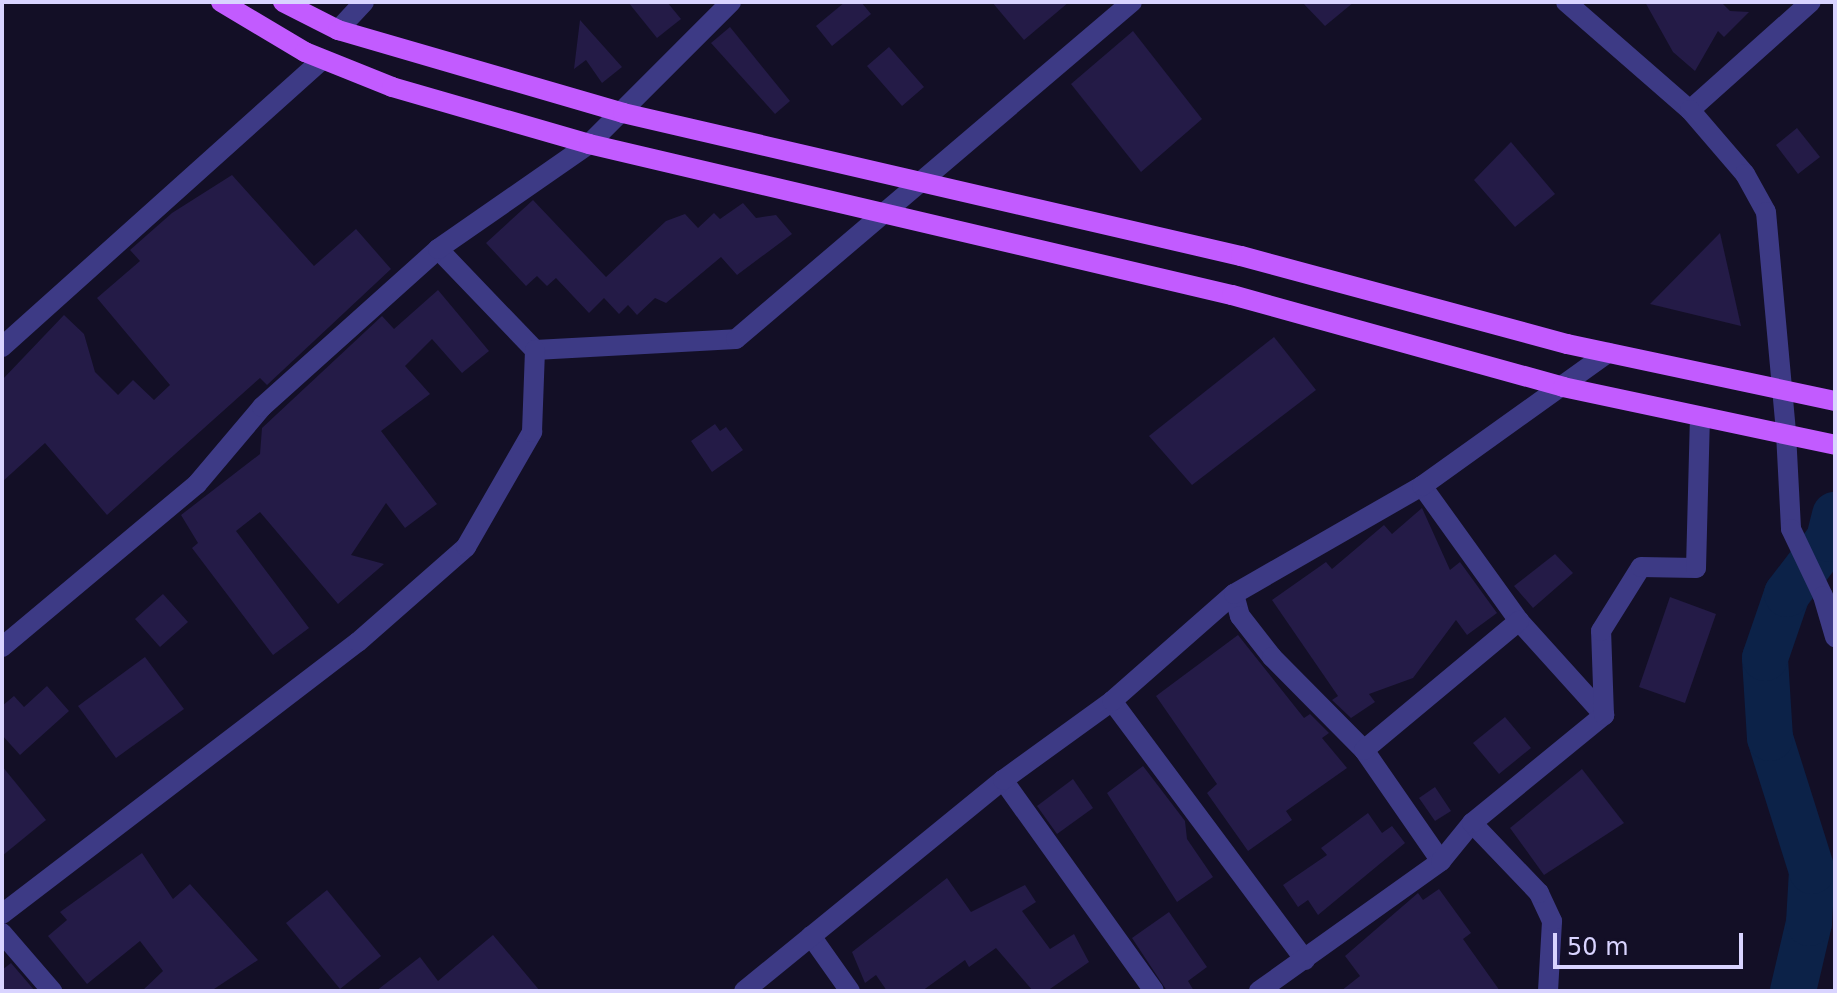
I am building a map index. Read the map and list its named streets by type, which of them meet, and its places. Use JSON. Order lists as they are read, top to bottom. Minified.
{"scale_bar":"50 m"}
